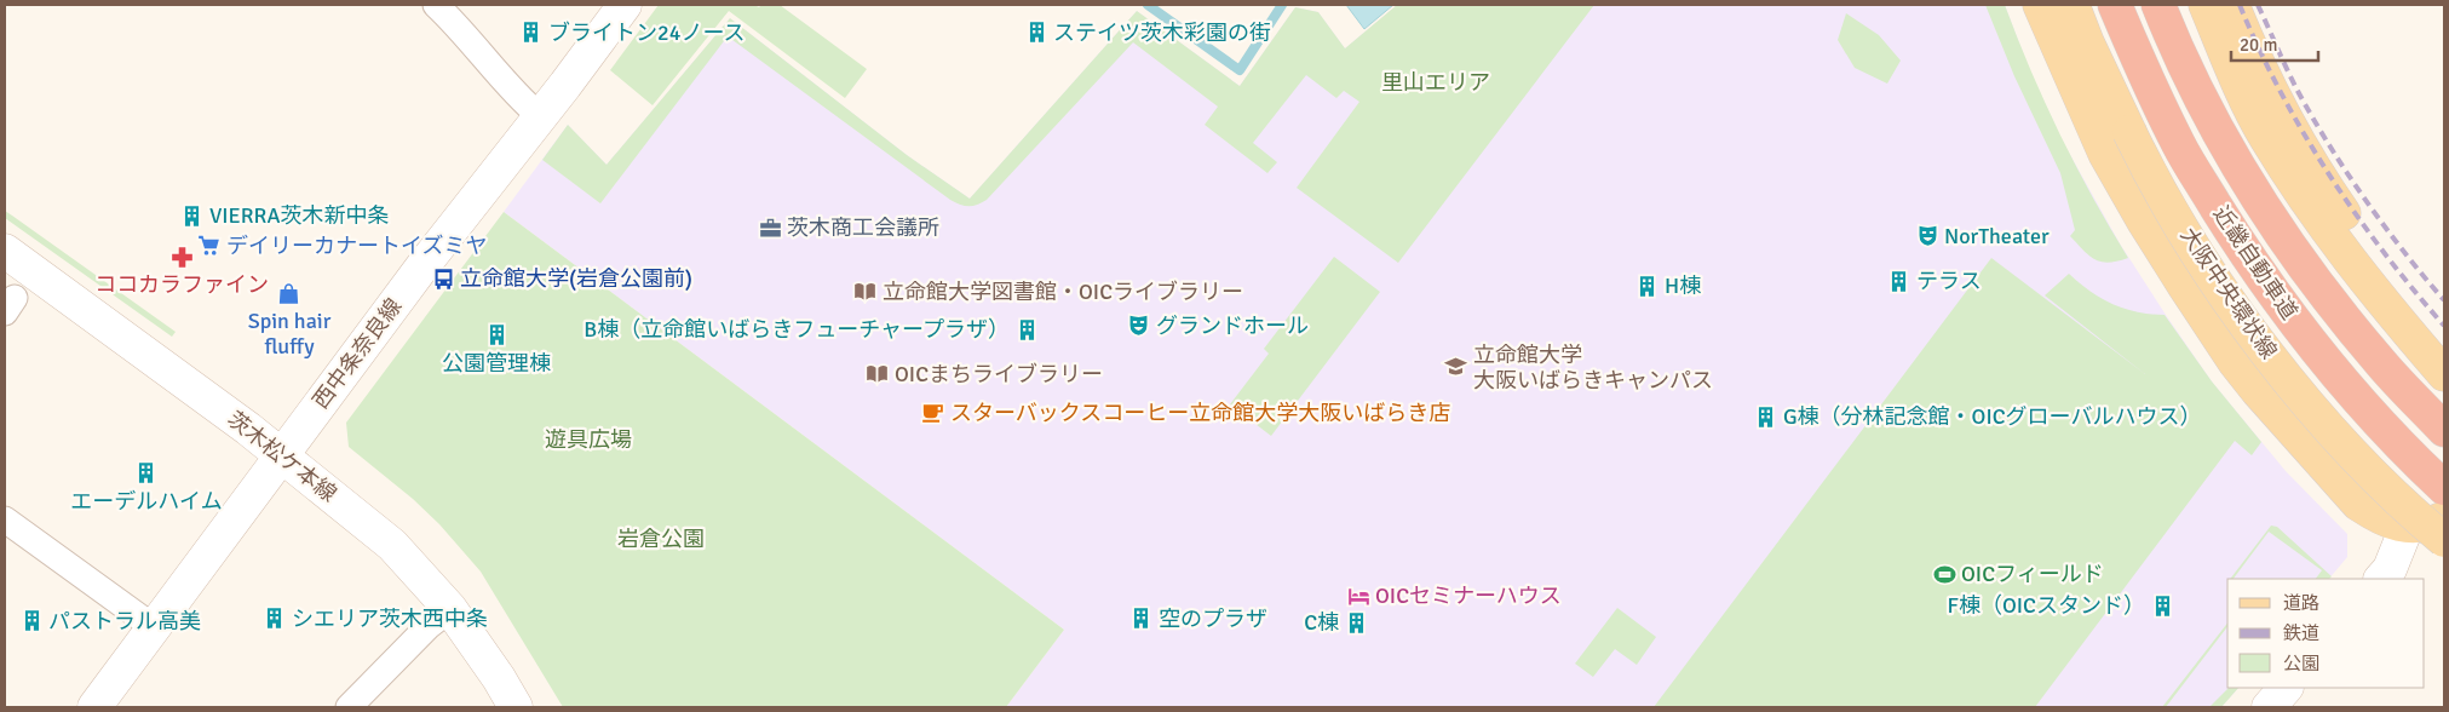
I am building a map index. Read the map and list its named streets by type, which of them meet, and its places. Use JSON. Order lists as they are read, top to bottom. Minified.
{"streets":{"highway":["近畿自動車道"],"main road":["大阪中央環状線"],"street":["西中条奈良線","茨木松ケ本線"]},"crossings":[["西中条奈良線","茨木松ケ本線"]],"parks":["里山エリア","遊具広場","岩倉公園"],"places":{"building":["ブライトン24ノース","ステイツ茨木彩園の街","VIERRA茨木新中条","テラス","H棟","B棟（立命館いばらきフューチャープラザ）","公園管理棟","G棟（分林記念館・OICグローバルハウス）","エーデルハイム","F棟（OICスタンド）","シエリア茨木西中条","空のプラザ","パストラル高美","C棟"],"office":["茨木商工会議所"],"theatre":["NorTheater","グランドホール"],"supermarket":["デイリーカナートイズミヤ"],"pharmacy":["ココカラファイン"],"bus stop":["立命館大学(岩倉公園前)"],"library":["立命館大学図書館・OICライブラリー","OICまちライブラリー"],"shop":["Spin hair fluffy"],"school or university":["立命館大学 大阪いばらきキャンパス"],"cafe":["スターバックスコーヒー立命館大学大阪いばらき店"],"sports":["OICフィールド"],"hotel":["OICセミナーハウス"]},"legend":["道路","鉄道","公園"],"scale_bar":"20 m"}
